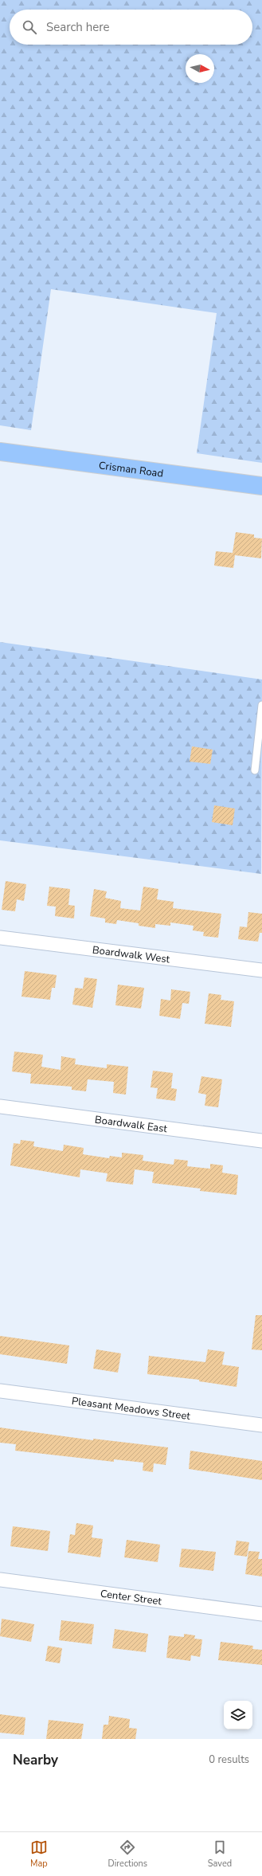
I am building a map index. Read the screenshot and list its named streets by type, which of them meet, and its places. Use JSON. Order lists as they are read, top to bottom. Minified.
{"streets":{"main road":["Crisman Road"],"street":["Boardwalk West","Boardwalk East","Pleasant Meadows Street","Center Street"]},"north":"right","page":{"search":"Search here","heading":["Nearby","0 results"],"nav":["Map","Directions","Saved"]}}
